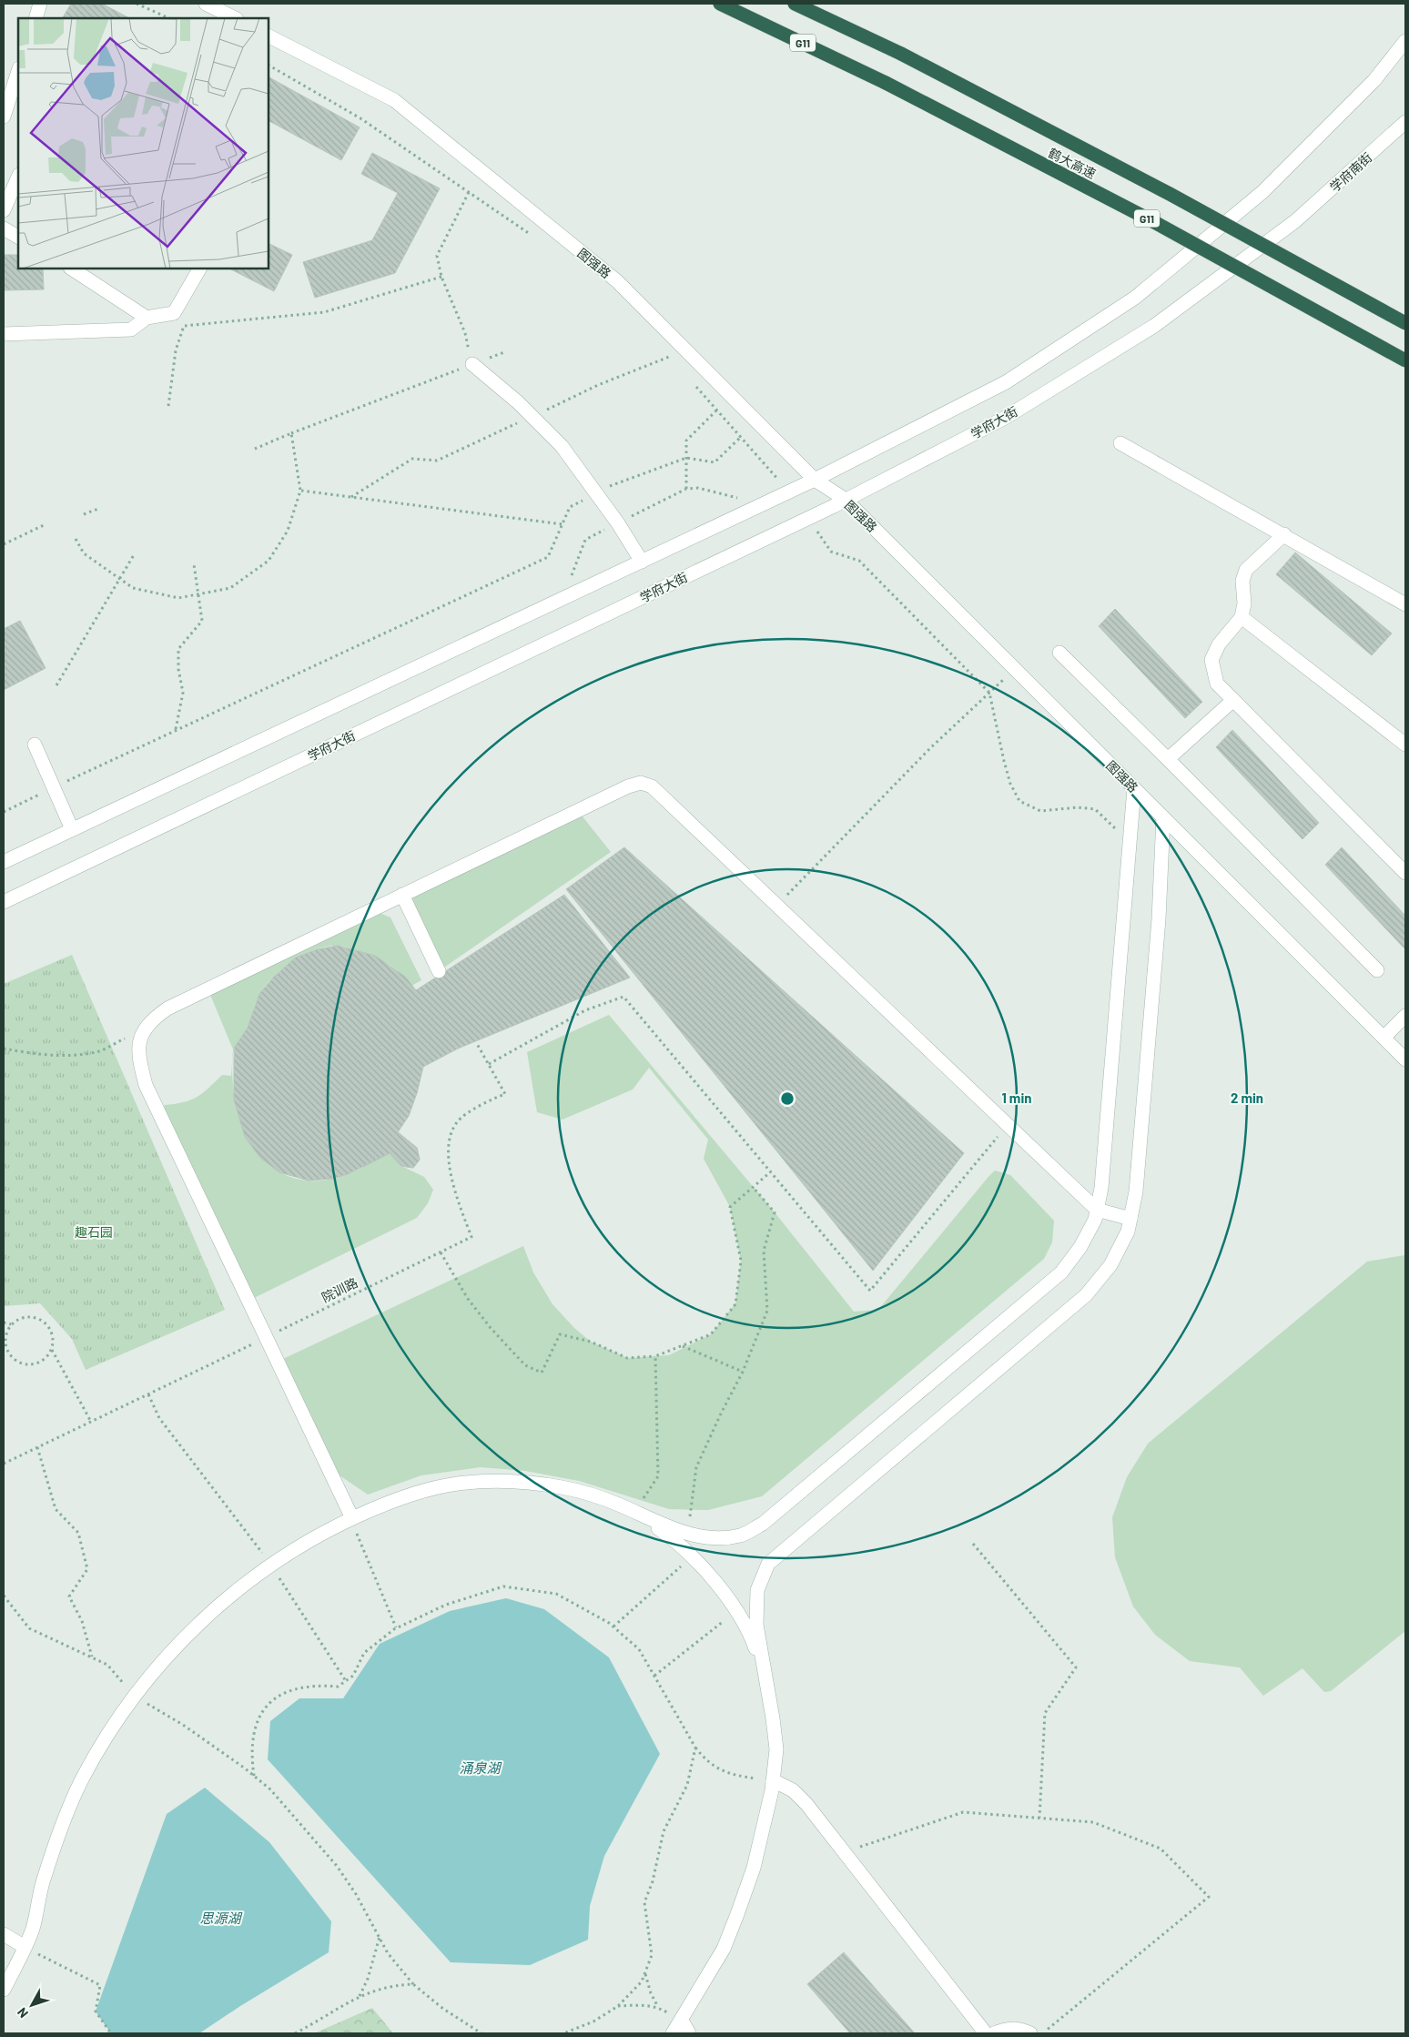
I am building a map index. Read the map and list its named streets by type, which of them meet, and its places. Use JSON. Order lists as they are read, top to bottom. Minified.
{"streets":{"highway":["G11","鹤大高速"],"street":["学府南街","图强路","学府大街"],"path":["院训路"]},"crossings":[["学府南街","学府大街"],["图强路","学府大街"]],"water":["涌泉湖","思源湖"],"parks":["趣石园"],"north":"bottom left","rings":["1 min","2 min"]}
